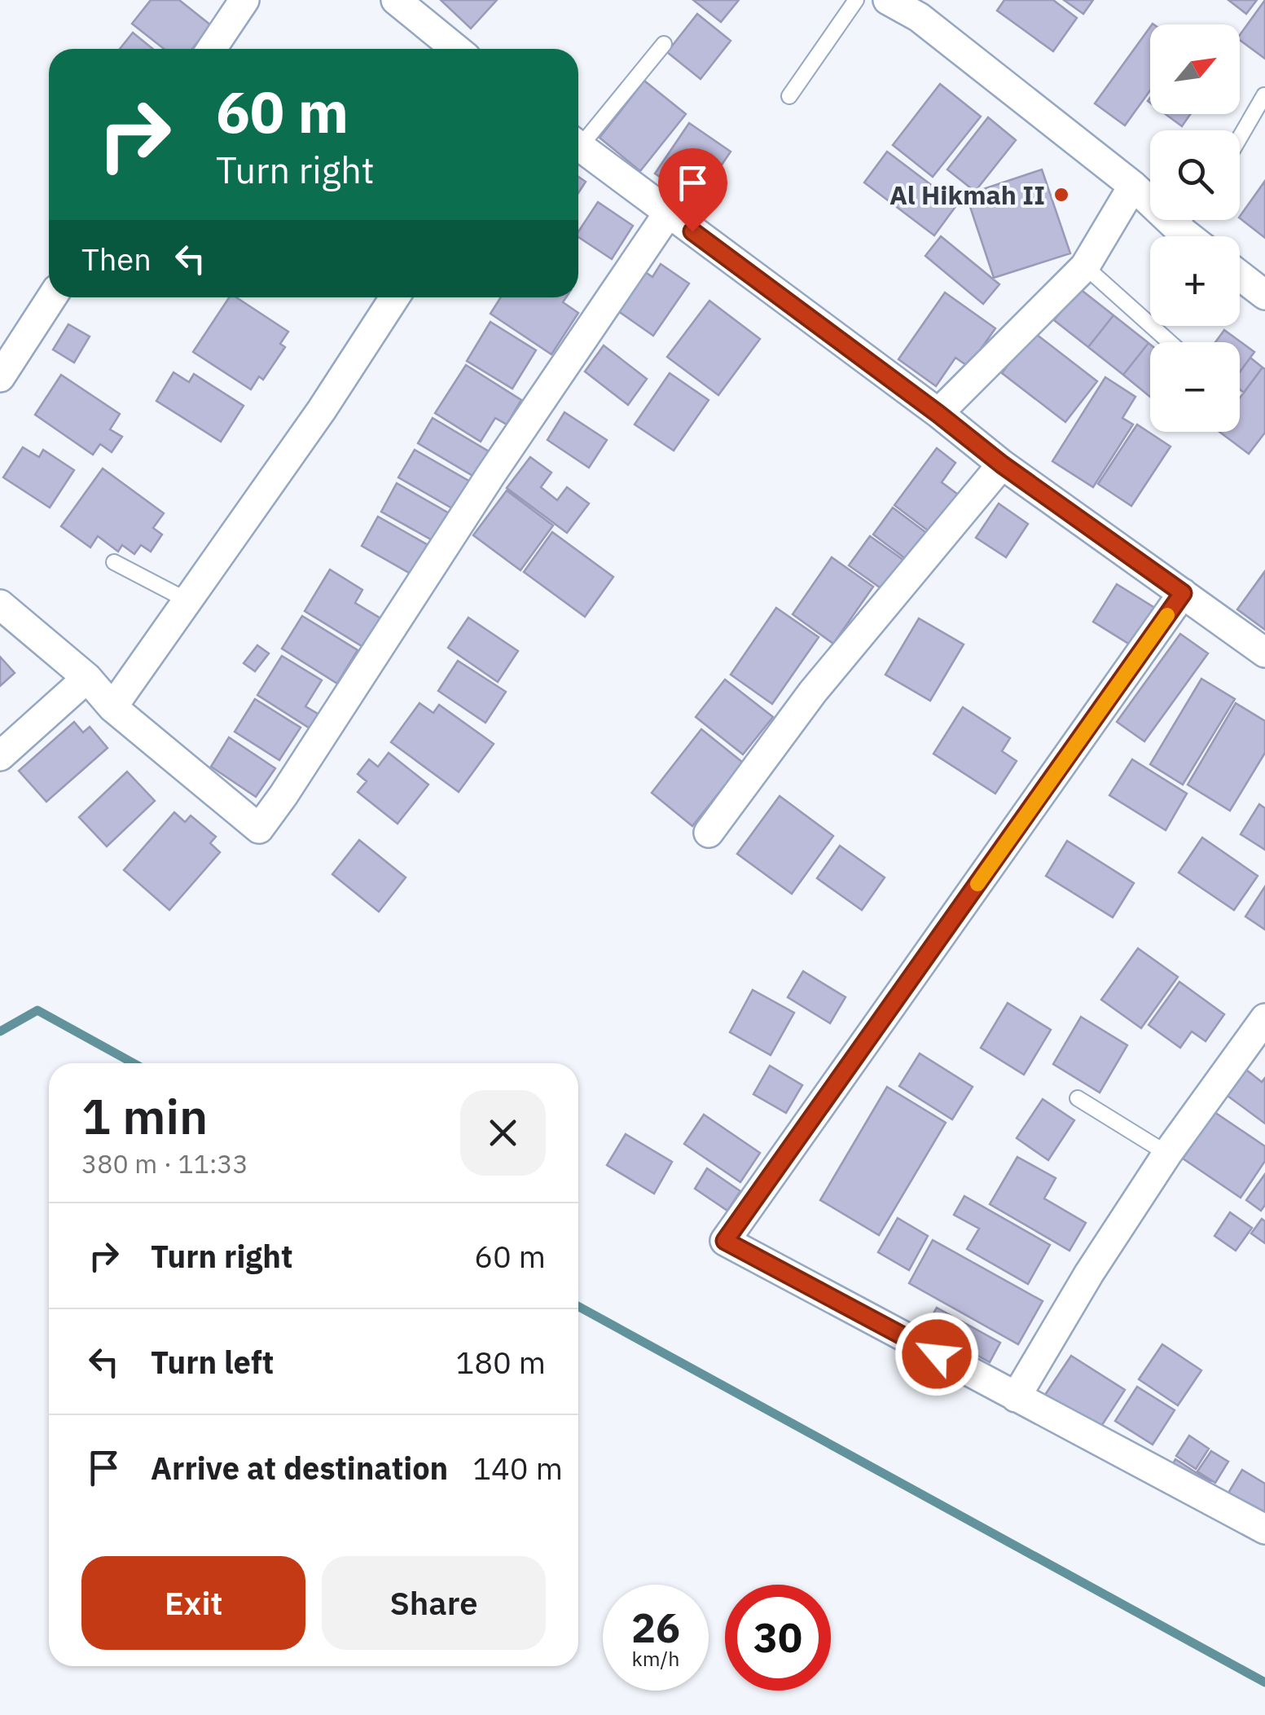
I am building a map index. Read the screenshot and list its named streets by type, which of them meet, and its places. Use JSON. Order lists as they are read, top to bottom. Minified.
{"places":["Al Hikmah II"],"north":"top right","page":{"map_buttons":["+","−"],"turn":["60 m","Turn right"],"then":"Then","heading":["1 min","380 m · 11:33"],"list":[{"name":"Turn right","value":"60 m"},{"name":"Turn left","value":"180 m"},{"name":"Arrive at destination","value":"140 m"}],"buttons":["Exit","Share"],"speed":"26 km/h","limit":"30"}}
